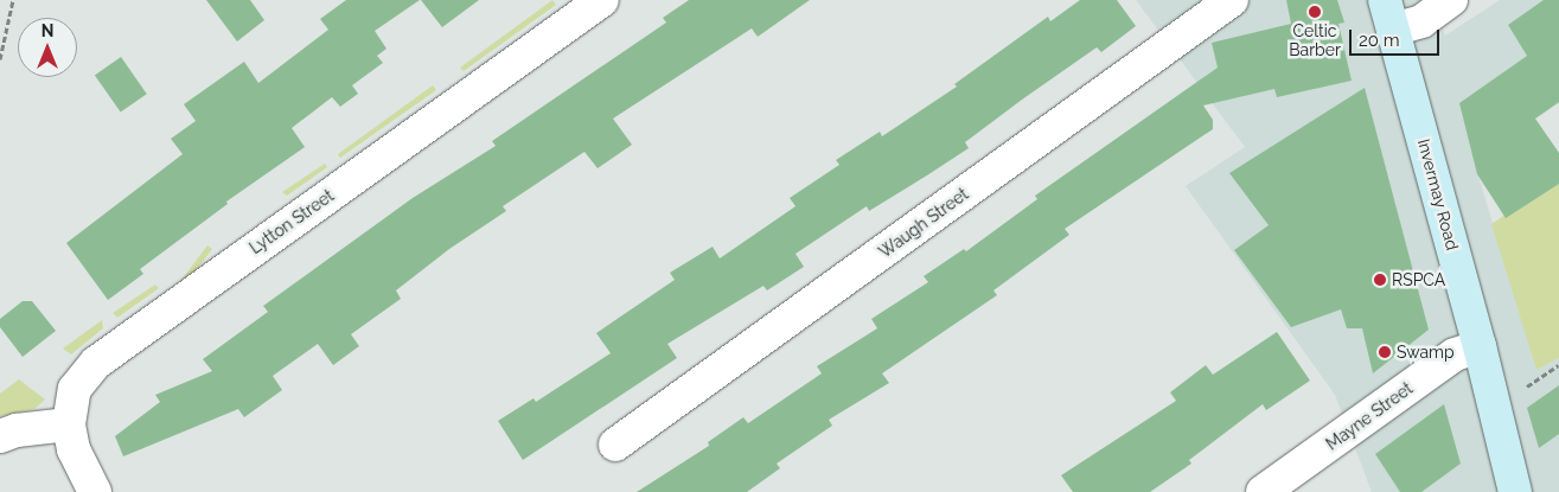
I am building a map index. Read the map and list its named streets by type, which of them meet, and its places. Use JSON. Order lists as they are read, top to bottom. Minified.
{"streets":{"main road":["Invermay Road"],"street":["Lytton Street","Waugh Street","Mayne Street"]},"crossings":[["Invermay Road","Mayne Street"]],"places":["Celtic Barber","RSPCA","Swamp"],"scale_bar":"20 m","north":"top"}
